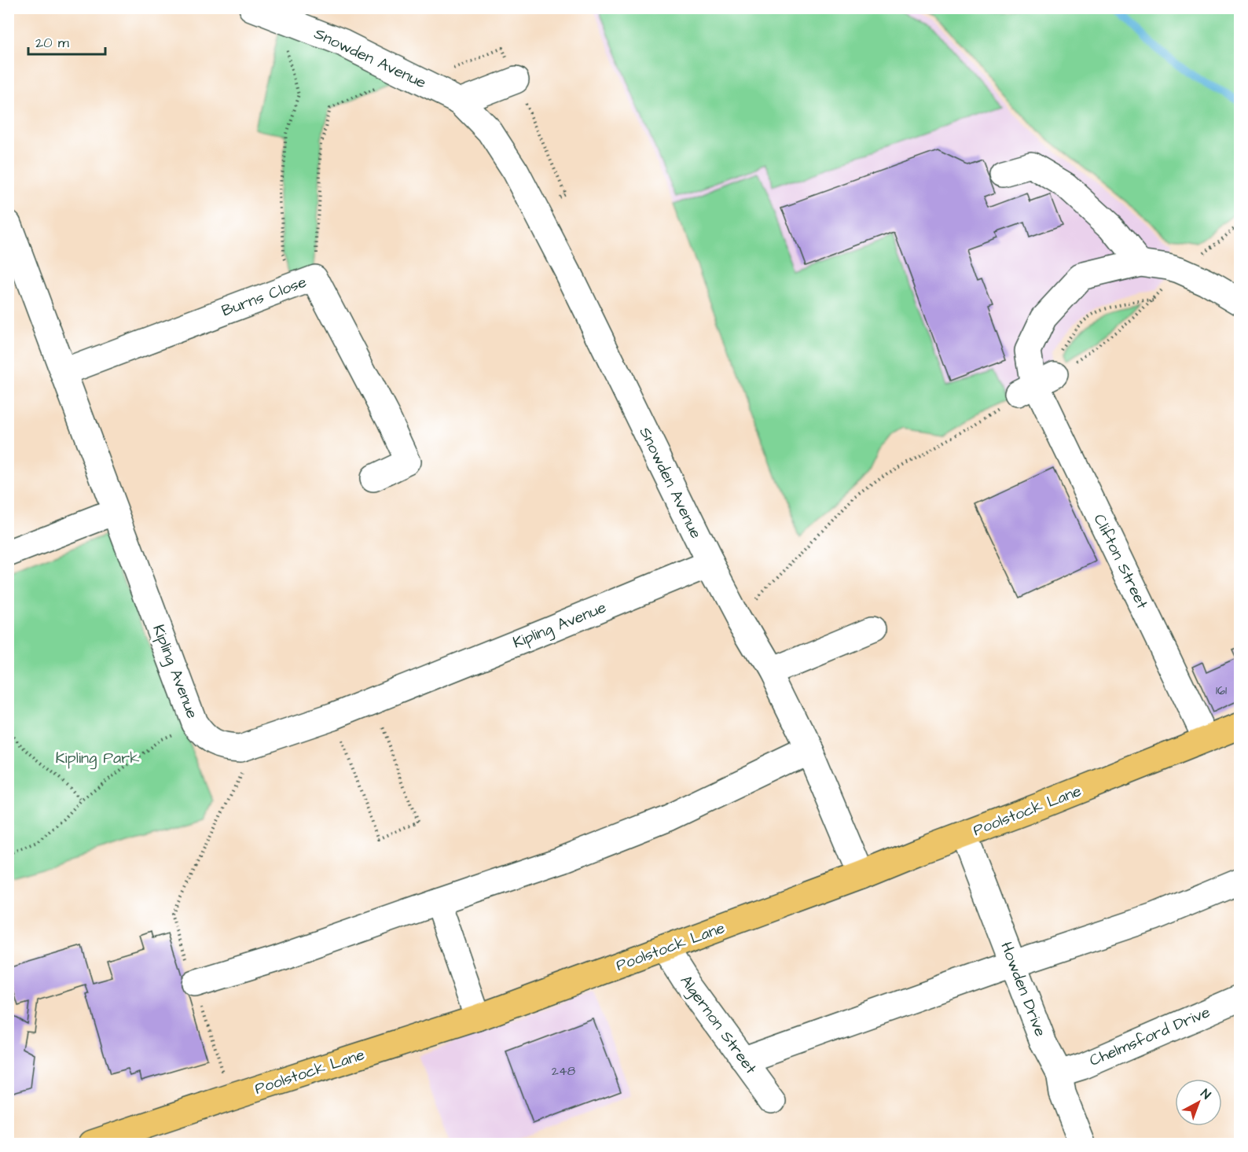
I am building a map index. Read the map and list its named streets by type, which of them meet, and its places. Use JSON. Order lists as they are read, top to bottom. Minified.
{"streets":{"main road":["Poolstock Lane"],"street":["Snowden Avenue","Burns Close","Clifton Street","Kipling Avenue","Howden Drive","Algernon Street","Chelmsford Drive"]},"crossings":[["Snowden Avenue","Kipling Avenue"],["Snowden Avenue","Poolstock Lane"],["Burns Close","Kipling Avenue"],["Clifton Street","Poolstock Lane"],["Poolstock Lane","Howden Drive"],["Poolstock Lane","Algernon Street"],["Howden Drive","Chelmsford Drive"]],"parks":["Kipling Park"],"house_numbers":["161","248"],"scale_bar":"20 m","north":"top right"}
